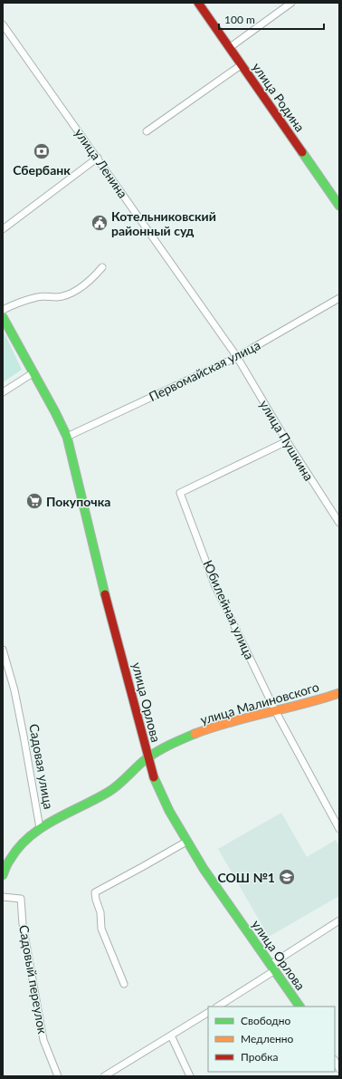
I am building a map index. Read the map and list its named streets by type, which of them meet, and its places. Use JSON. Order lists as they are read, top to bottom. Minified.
{"streets":{"street":["улица Родина","улица Ленина","Первомайская улица","улица Пушкина","Юбилейная улица","улица Орлова","улица Малиновского","Садовая улица","Садовый переулок"]},"crossings":[["улица Ленина","Первомайская улица"],["улица Ленина","улица Пушкина"],["Первомайская улица","улица Пушкина"],["Первомайская улица","улица Орлова"],["улица Пушкина","Юбилейная улица"],["Юбилейная улица","улица Малиновского"],["улица Орлова","улица Малиновского"],["улица Малиновского","Садовая улица"]],"places":{"bank":["Сбербанк"],"public building":["Котельниковский районный суд"],"supermarket":["Покупочка"],"school or university":["СОШ №1"]},"legend":["Свободно","Медленно","Пробка"],"scale_bar":"100 m"}
